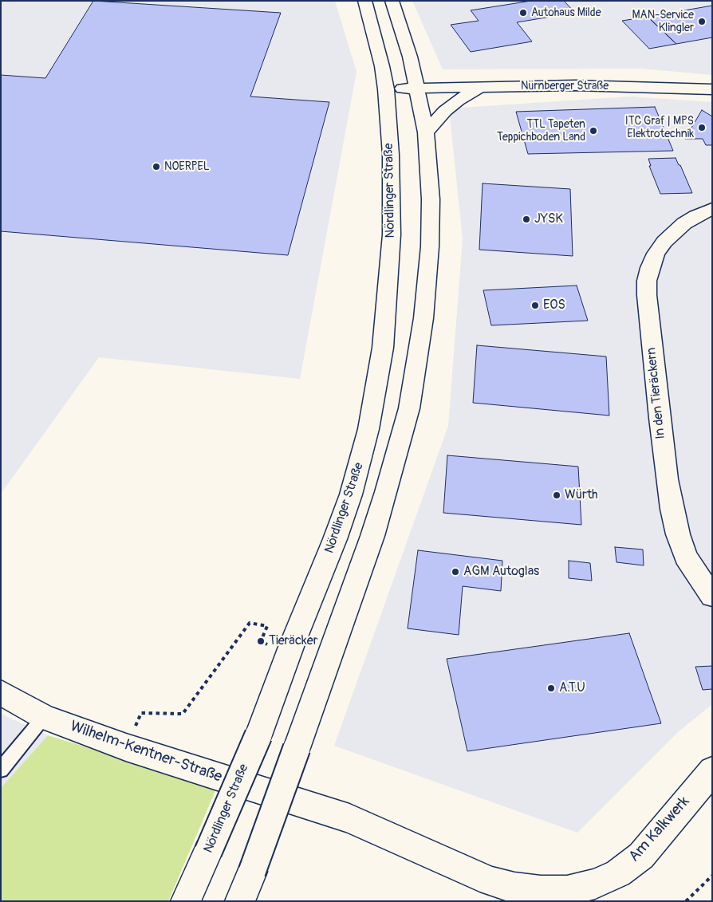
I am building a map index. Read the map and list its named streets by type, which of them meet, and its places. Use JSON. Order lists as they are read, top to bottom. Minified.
{"streets":{"main road":["Nürnberger Straße","Nördlinger Straße","In den Tieräckern","Wilhelm-Kentner-Straße","Am Kalkwerk"]},"crossings":[["Nürnberger Straße","Nördlinger Straße"],["Wilhelm-Kentner-Straße","Am Kalkwerk"]],"places":["Autohaus Milde","MAN-Service Klingler","ITC Graf | MPS Elektrotechnik","TTL Tapeten Teppichboden Land","NOERPEL","JYSK","EOS","Würth","AGM Autoglas","Tieräcker","A.T.U"]}
